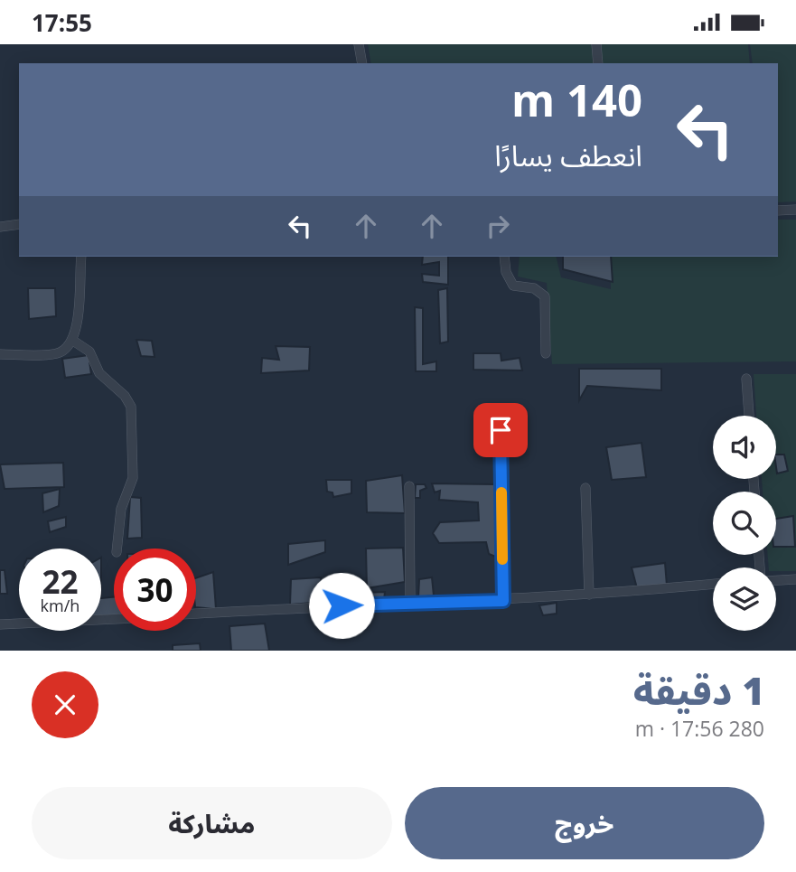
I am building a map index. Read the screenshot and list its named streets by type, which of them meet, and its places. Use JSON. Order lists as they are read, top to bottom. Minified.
{"page":{"status":"17:55","turn":["140 m","انعطف يسارًا"],"speed":"22 km/h","limit":"30","heading":["1 دقيقة","280 m · 17:56"],"buttons":["خروج","مشاركة"]}}
